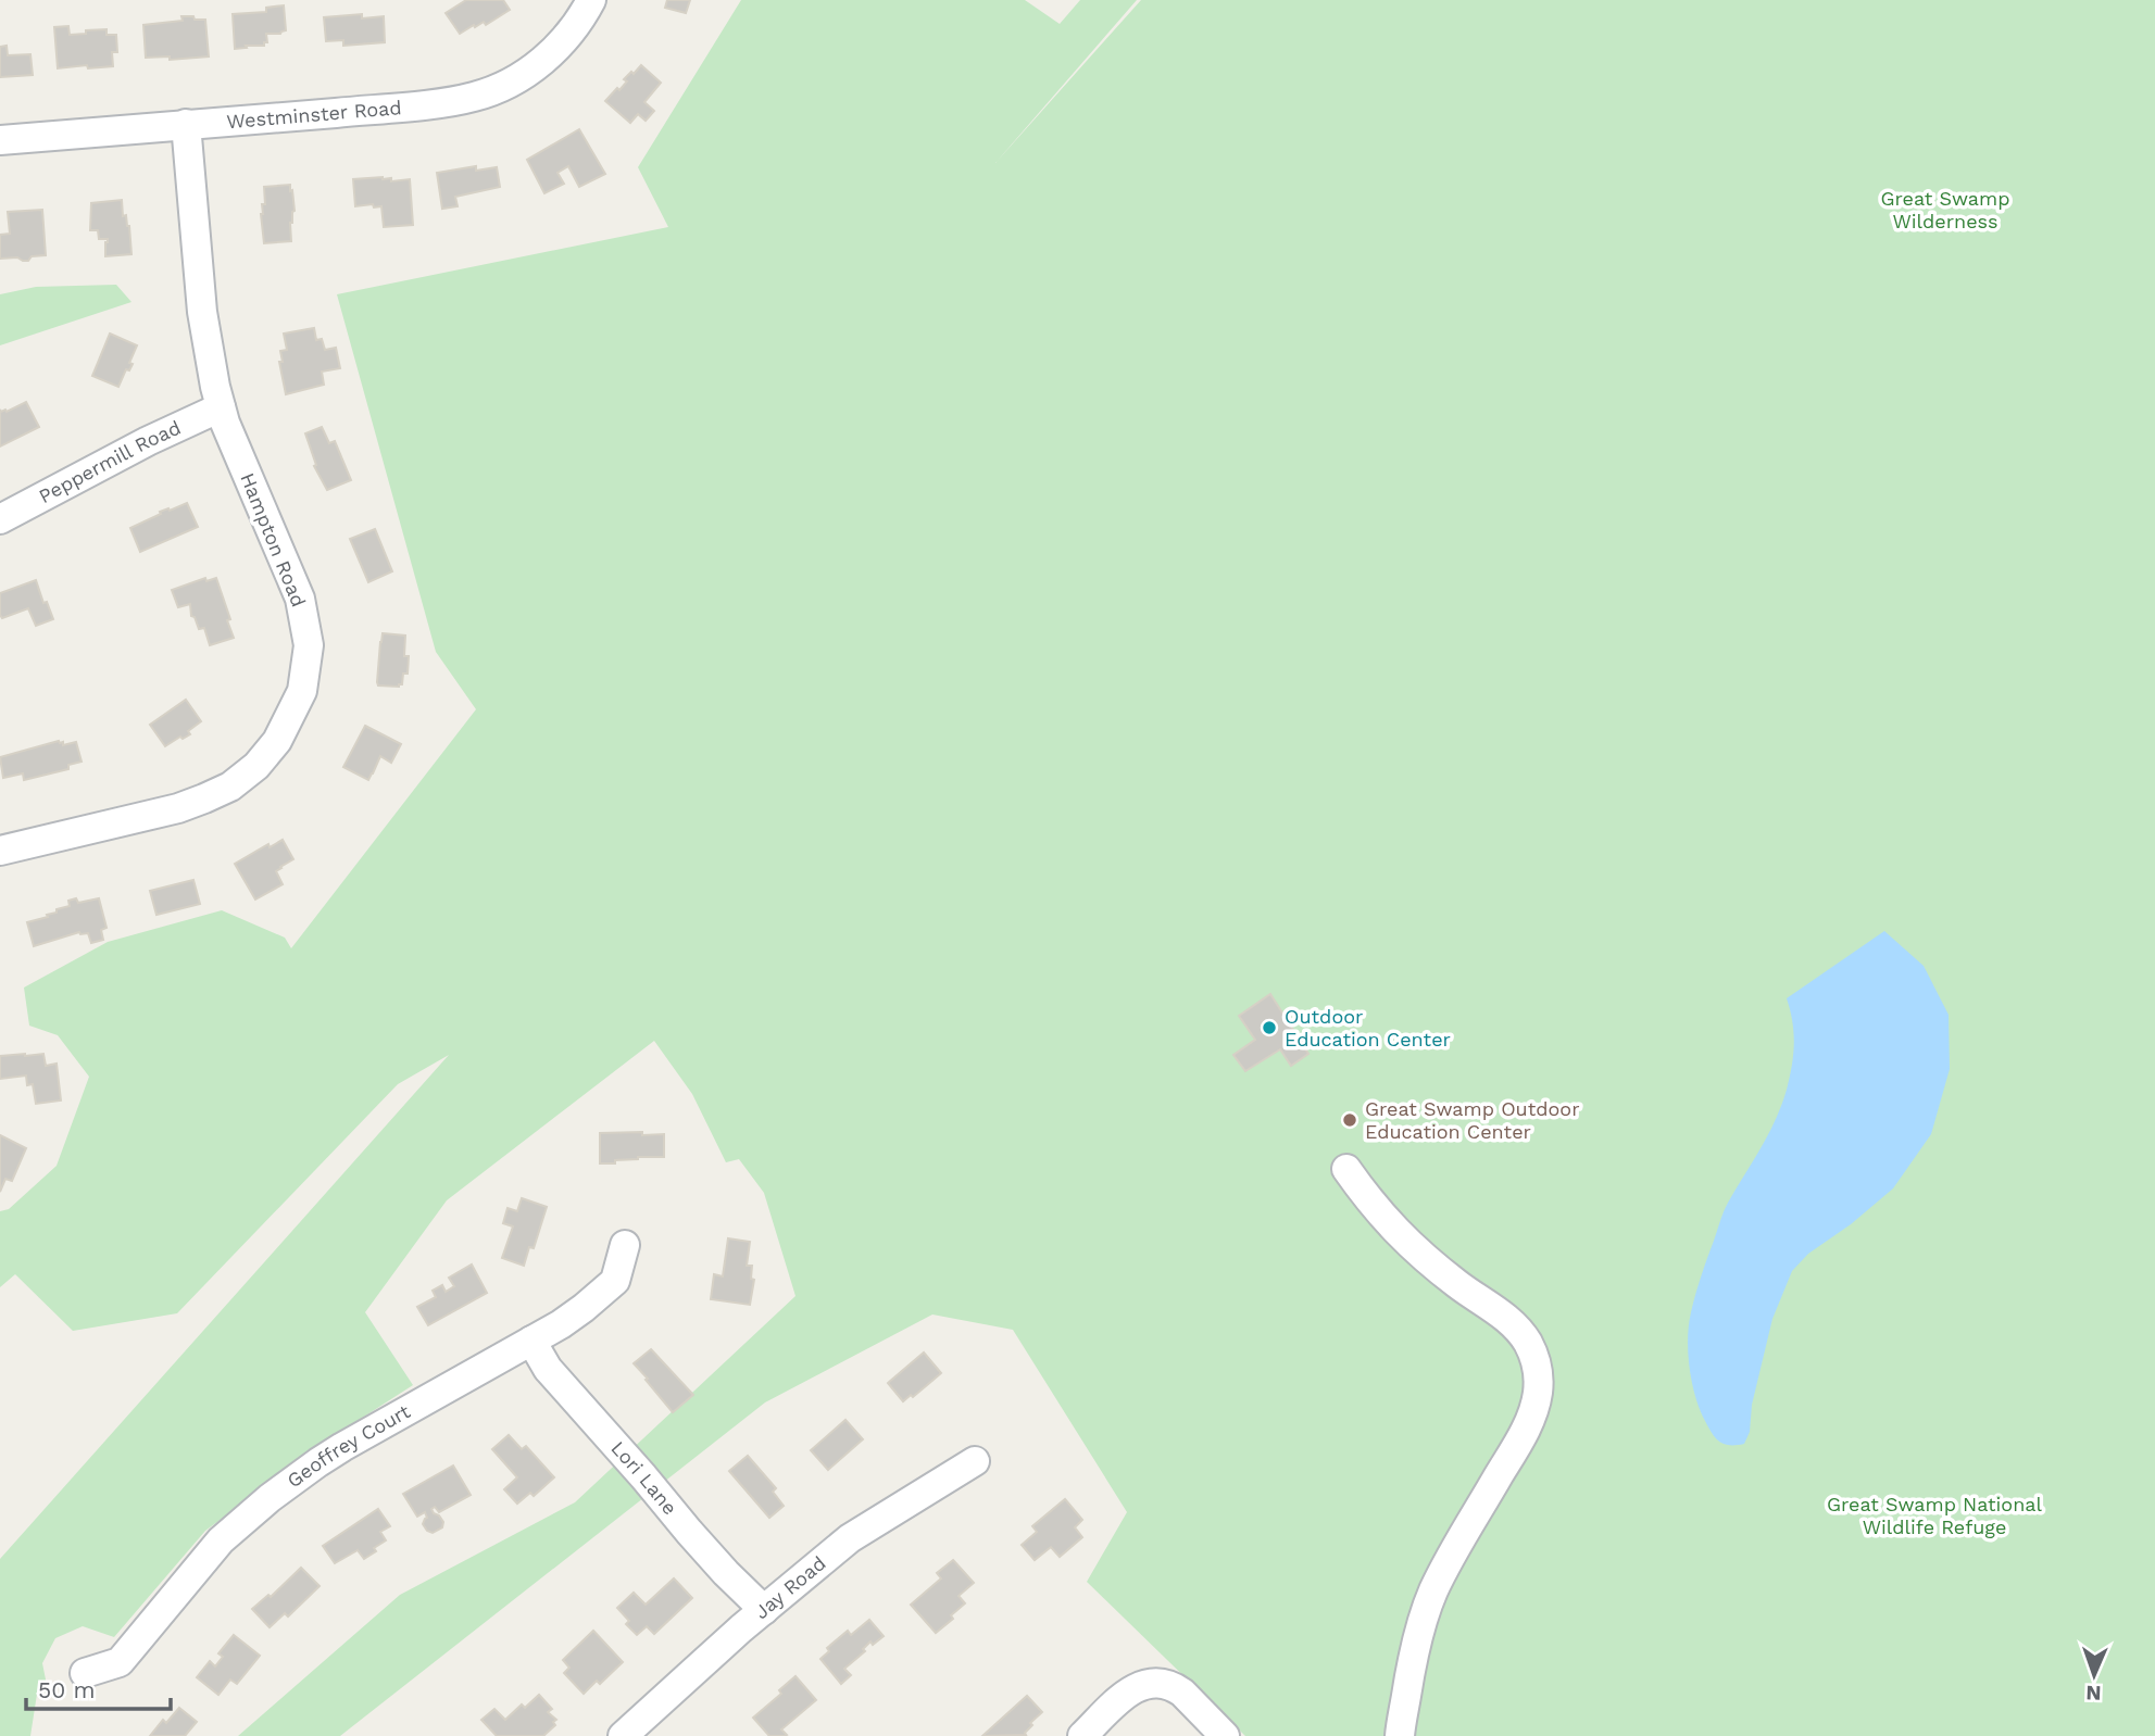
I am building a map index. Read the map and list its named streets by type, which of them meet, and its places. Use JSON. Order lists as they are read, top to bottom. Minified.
{"streets":{"street":["Westminster Road","Peppermill Road","Hampton Road","Geoffrey Court","Lori Lane","Jay Road"]},"crossings":[["Westminster Road","Hampton Road"],["Peppermill Road","Hampton Road"],["Geoffrey Court","Lori Lane"],["Lori Lane","Jay Road"]],"parks":["Great Swamp Wilderness","Great Swamp National Wildlife Refuge"],"places":["Outdoor Education Center","Great Swamp Outdoor Education Center"],"scale_bar":"50 m","north":"bottom"}
